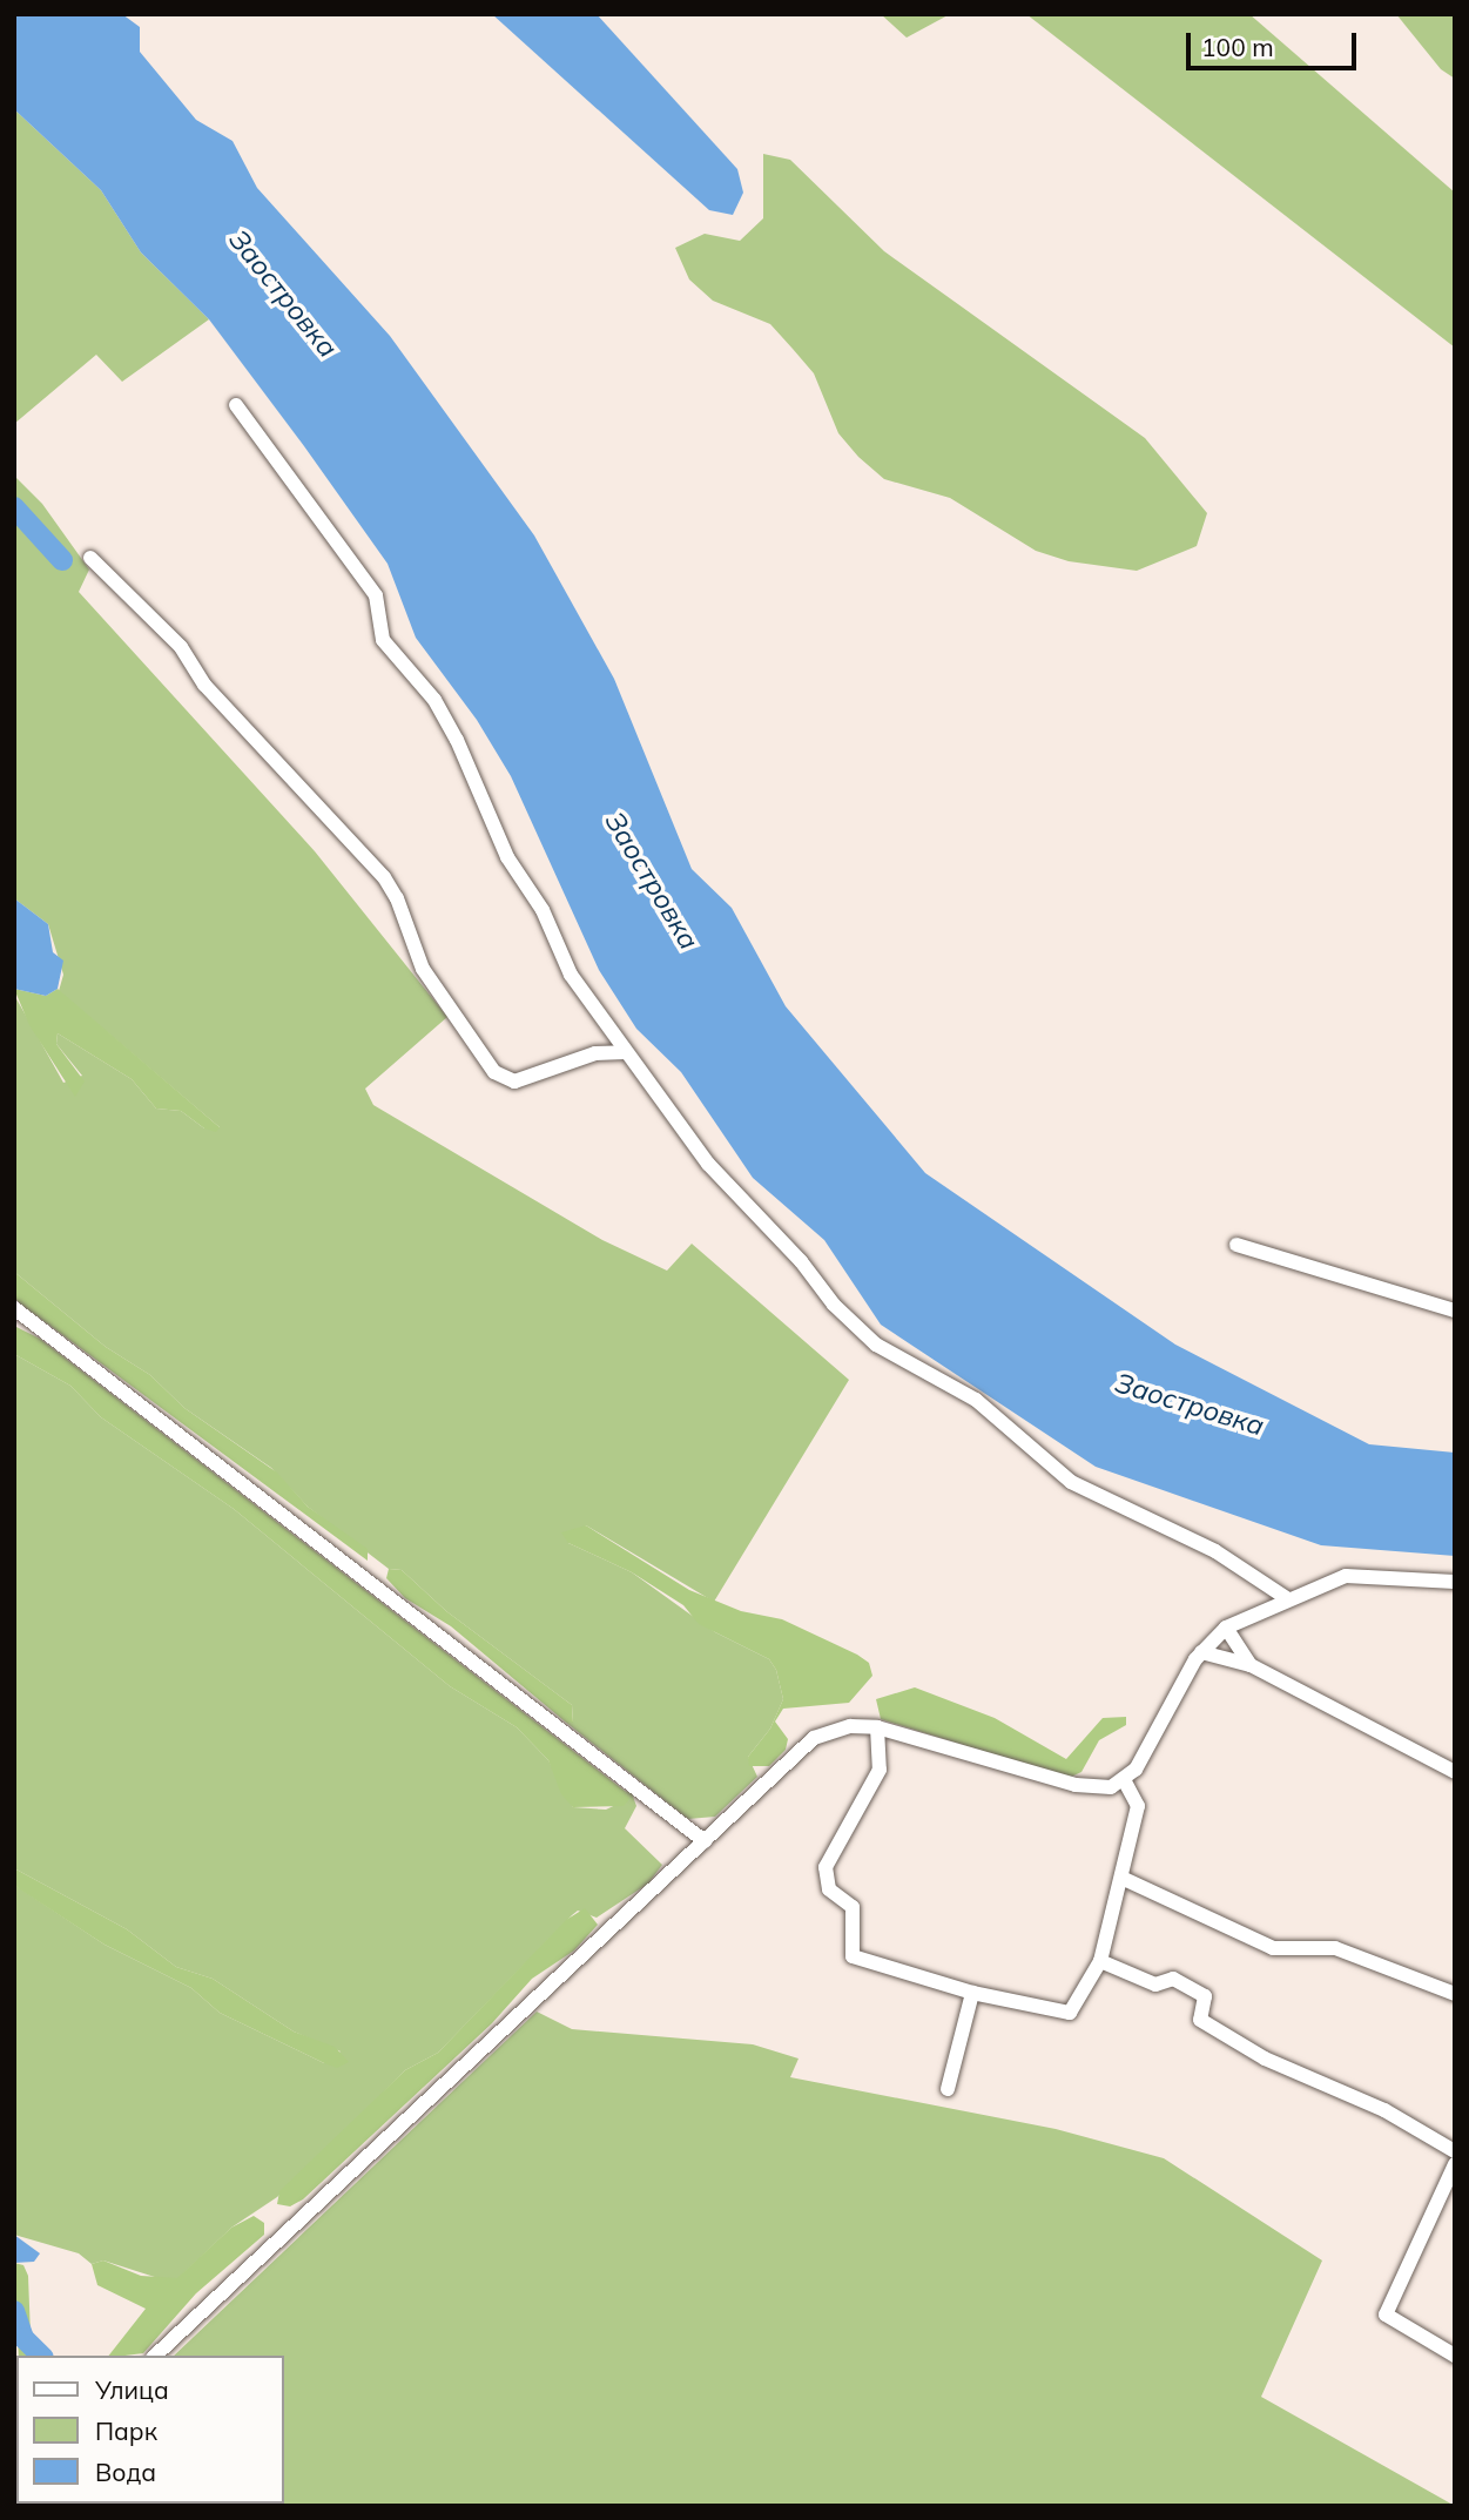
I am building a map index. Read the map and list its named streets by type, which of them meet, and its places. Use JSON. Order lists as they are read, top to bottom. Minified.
{"water":["Заостровка"],"legend":["Улица","Парк","Вода"],"scale_bar":"100 m"}
